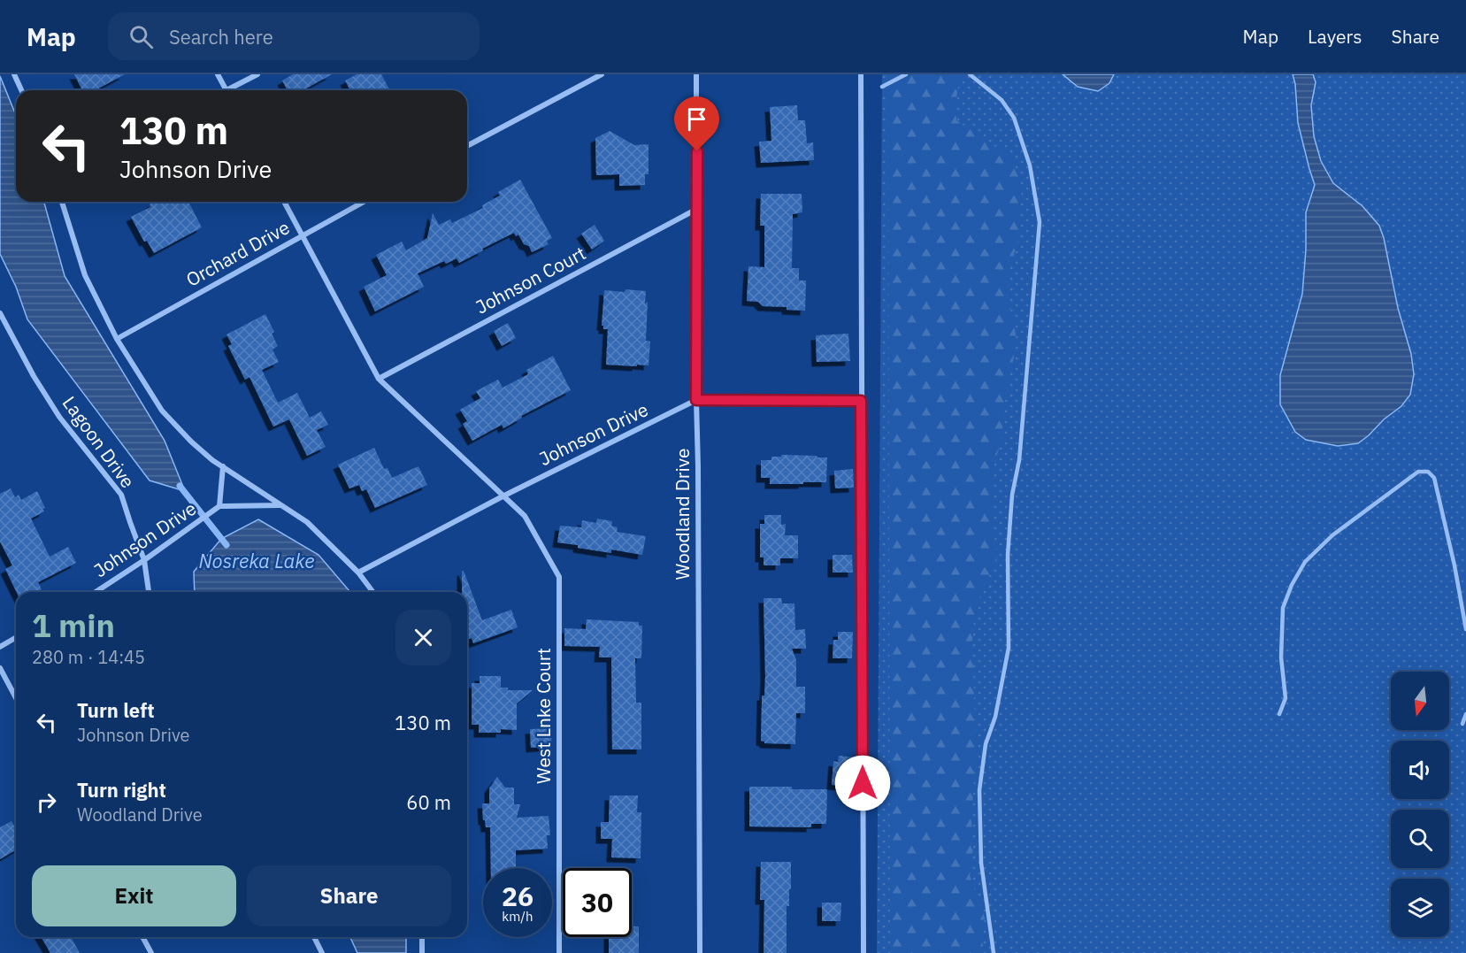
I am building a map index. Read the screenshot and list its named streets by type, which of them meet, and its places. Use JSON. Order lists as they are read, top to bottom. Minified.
{"streets":{"street":["Orchard Drive","Johnson Court","Johnson Drive","Lagoon Drive","Woodland Drive","West Lnke Court"]},"crossings":[["Orchard Drive","West Lnke Court"],["Johnson Court","Woodland Drive"],["Johnson Court","West Lnke Court"],["Johnson Drive","Lagoon Drive"],["Johnson Drive","Woodland Drive"],["Johnson Drive","West Lnke Court"]],"water":["Nosreka Lake"],"north":"bottom","page":{"header":"Map","search":"Search here","nav":["Map","Layers","Share"],"turn":["130 m","Johnson Drive"],"heading":["1 min","280 m · 14:45"],"list":[{"name":"Turn left","note":"Johnson Drive","value":"130 m"},{"name":"Turn right","note":"Woodland Drive","value":"60 m"}],"buttons":["Exit","Share"],"speed":"26 km/h","limit":"30"}}
